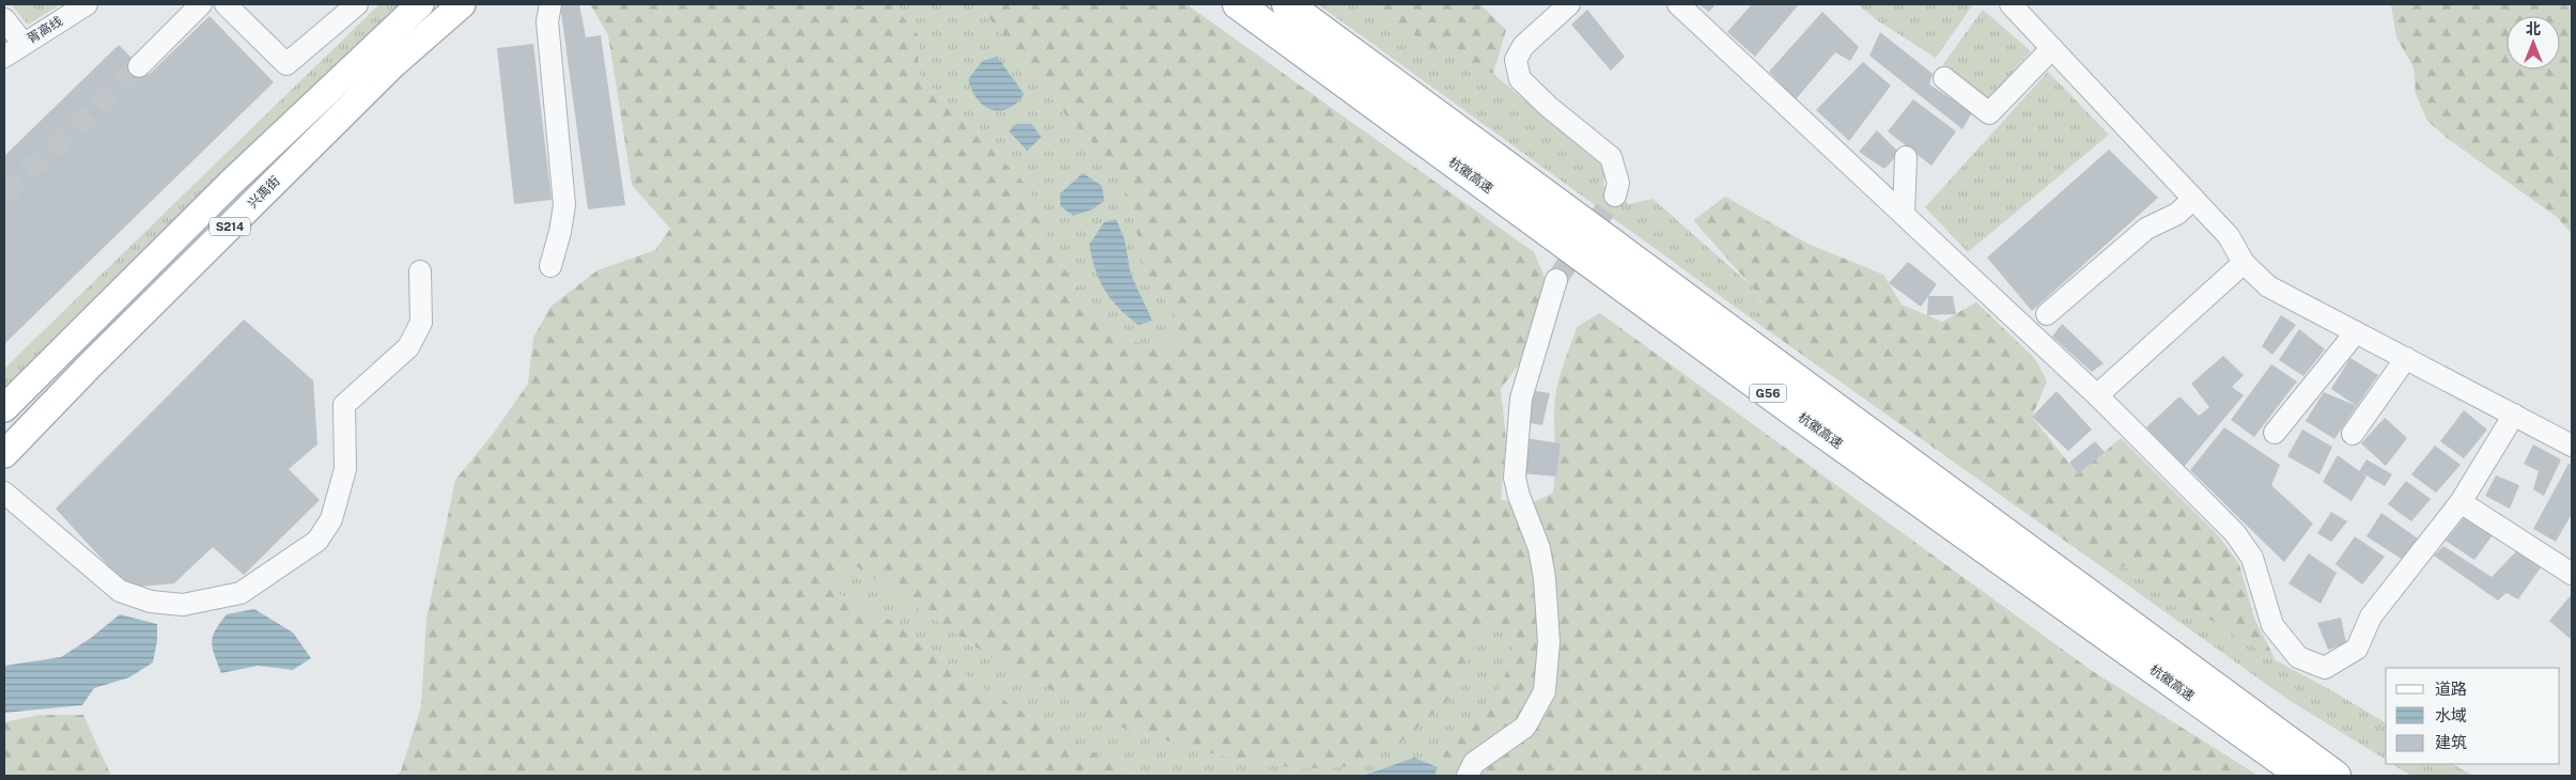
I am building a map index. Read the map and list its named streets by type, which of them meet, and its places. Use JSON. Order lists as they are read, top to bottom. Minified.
{"streets":{"highway":["杭徽高速","G56"],"main road":["兴禹街","S214"],"street":["胥高线"]},"legend":["道路","水域","建筑"],"north":"top"}
